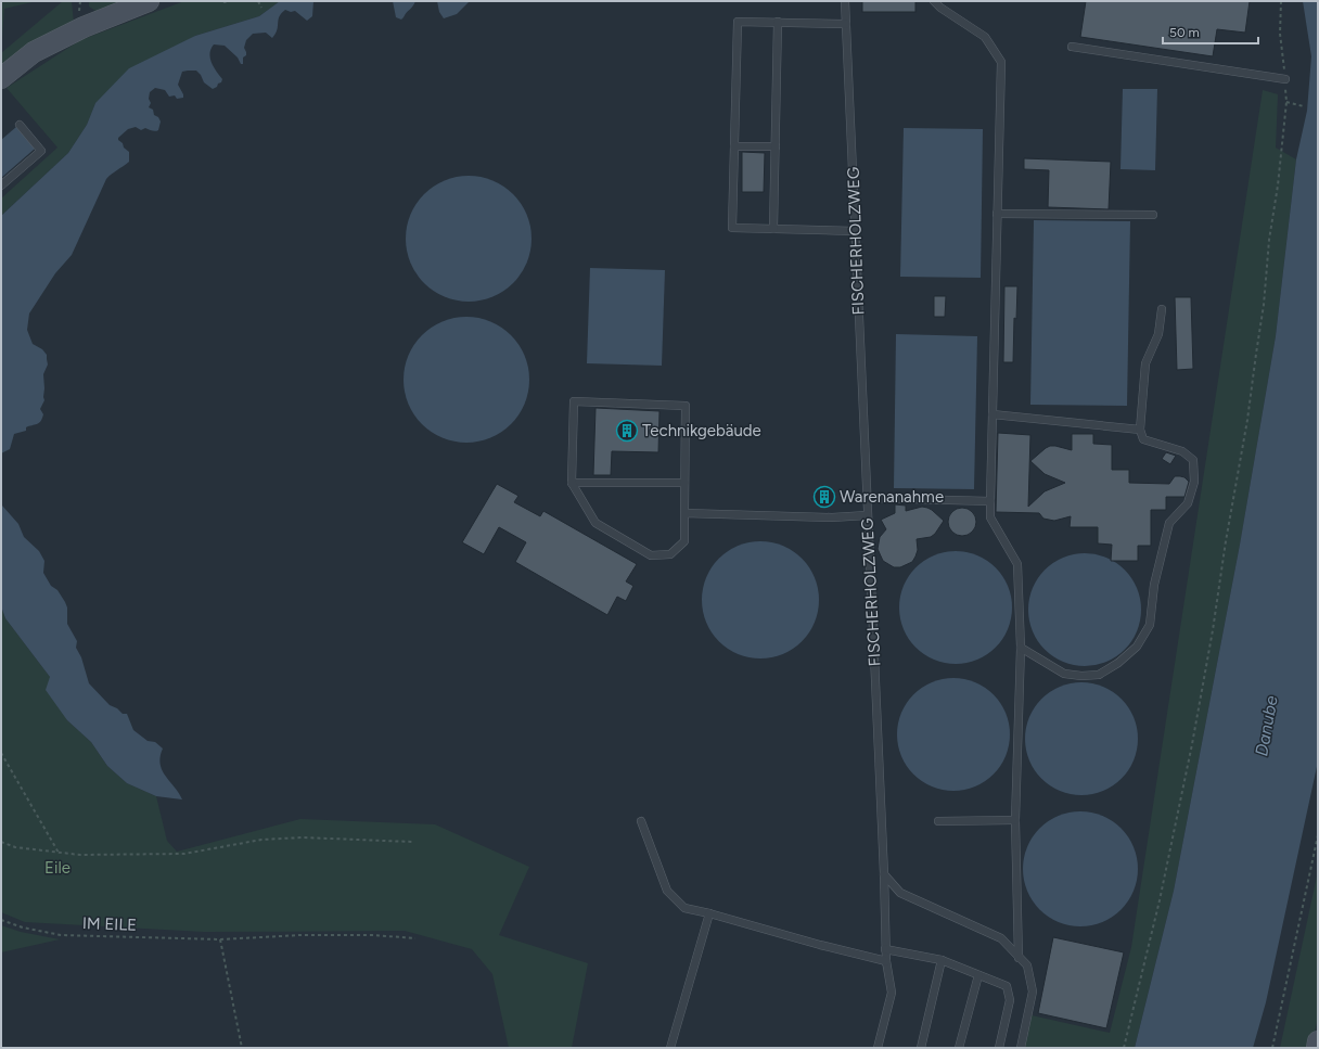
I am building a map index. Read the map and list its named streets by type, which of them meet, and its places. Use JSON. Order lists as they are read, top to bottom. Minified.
{"streets":{"lane":["FISCHERHOLZWEG"],"path":["IM EILE"]},"water":["Danube"],"parks":["Eile"],"places":{"building":["Technikgebäude","Warenanahme"]},"scale_bar":"50 m"}
